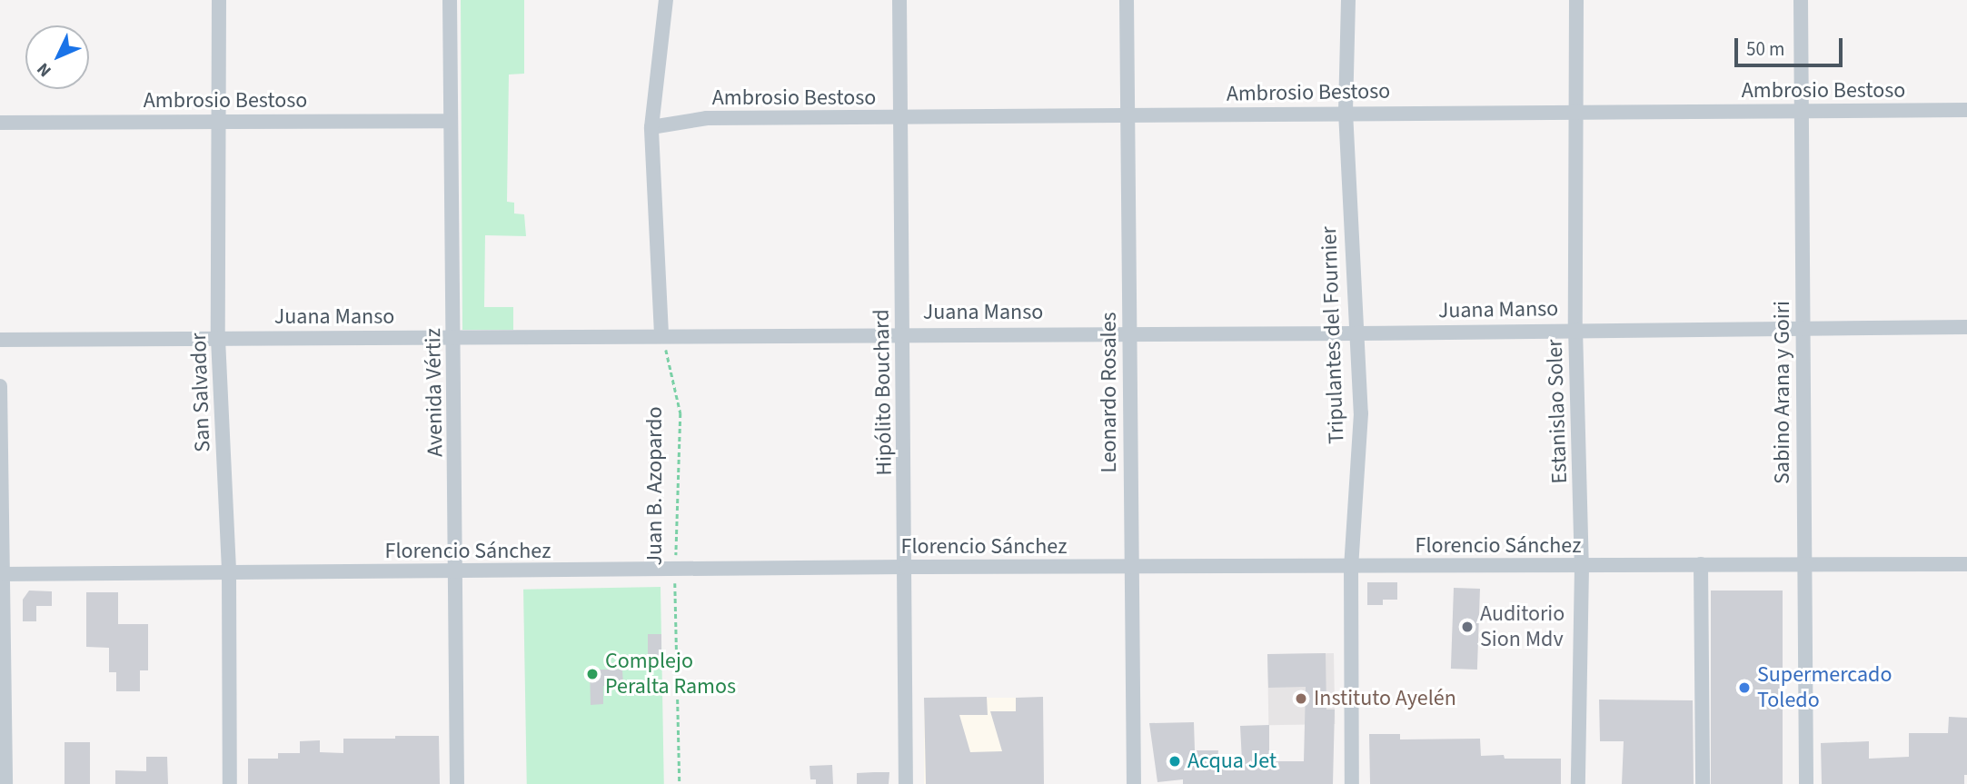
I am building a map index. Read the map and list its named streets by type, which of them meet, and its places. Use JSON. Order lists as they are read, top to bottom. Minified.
{"streets":{"street":["Ambrosio Bestoso","Juana Manso","Tripulantes del Fournier","San Salvador","Avenida Vértiz","Hipólito Bouchard","Leonardo Rosales","Sabino Arana y Goiri","Estanislao Soler","Florencio Sánchez"],"path":["Juan B. Azopardo"]},"crossings":[["Ambrosio Bestoso","Tripulantes del Fournier"],["Ambrosio Bestoso","San Salvador"],["Ambrosio Bestoso","Avenida Vértiz"],["Ambrosio Bestoso","Hipólito Bouchard"],["Ambrosio Bestoso","Leonardo Rosales"],["Ambrosio Bestoso","Sabino Arana y Goiri"],["Ambrosio Bestoso","Estanislao Soler"],["Juana Manso","Tripulantes del Fournier"],["Juana Manso","San Salvador"],["Juana Manso","Avenida Vértiz"],["Juana Manso","Hipólito Bouchard"],["Juana Manso","Leonardo Rosales"],["Juana Manso","Sabino Arana y Goiri"],["Juana Manso","Estanislao Soler"],["Juana Manso","Juan B. Azopardo"],["Tripulantes del Fournier","Florencio Sánchez"],["San Salvador","Florencio Sánchez"],["Avenida Vértiz","Florencio Sánchez"],["Hipólito Bouchard","Florencio Sánchez"],["Leonardo Rosales","Florencio Sánchez"],["Sabino Arana y Goiri","Florencio Sánchez"],["Estanislao Soler","Florencio Sánchez"],["Juan B. Azopardo","Florencio Sánchez"]],"places":["Auditorio Sion Mdv","Complejo Peralta Ramos","Supermercado Toledo","Instituto Ayelén","Acqua Jet"],"scale_bar":"50 m","north":"bottom left"}
